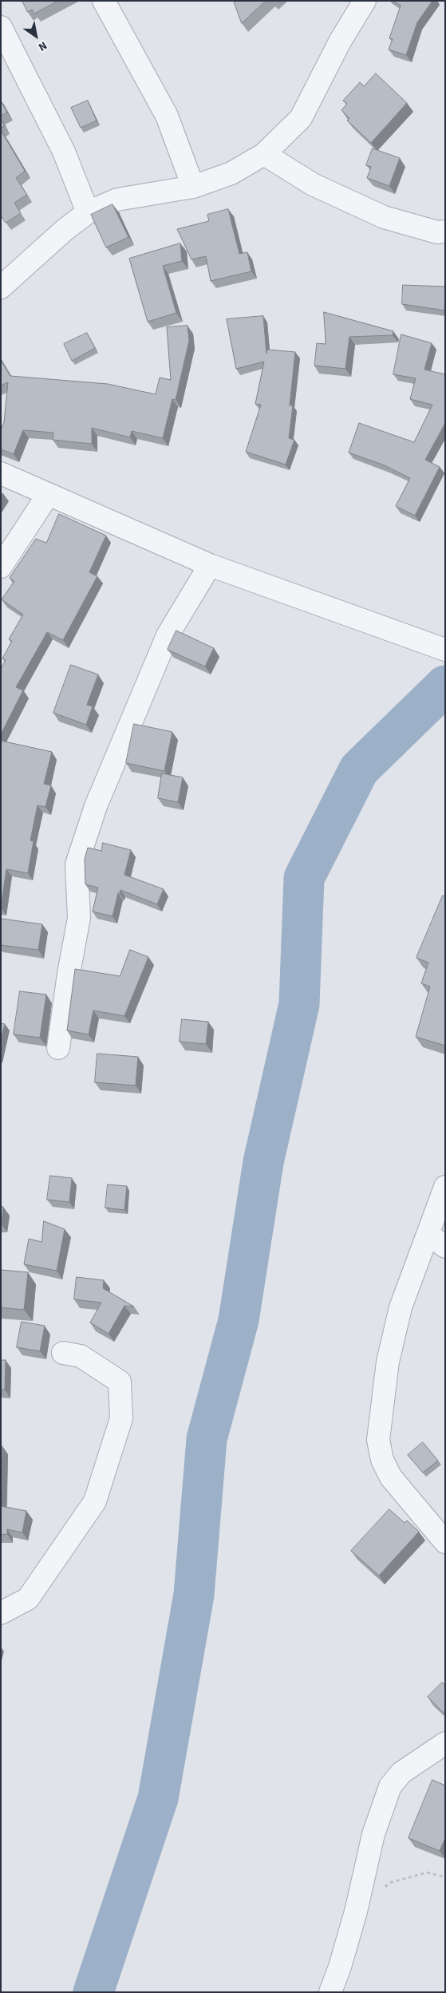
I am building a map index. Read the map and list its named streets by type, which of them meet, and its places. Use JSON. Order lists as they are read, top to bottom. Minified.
{"north":"bottom right"}
